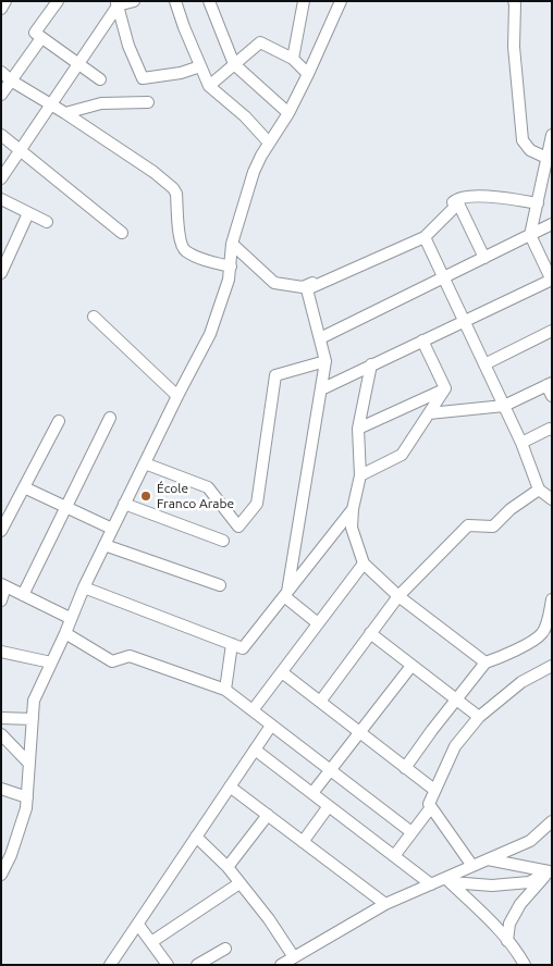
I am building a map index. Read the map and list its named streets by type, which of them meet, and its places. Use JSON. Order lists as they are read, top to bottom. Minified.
{"places":["École Franco Arabe"]}
